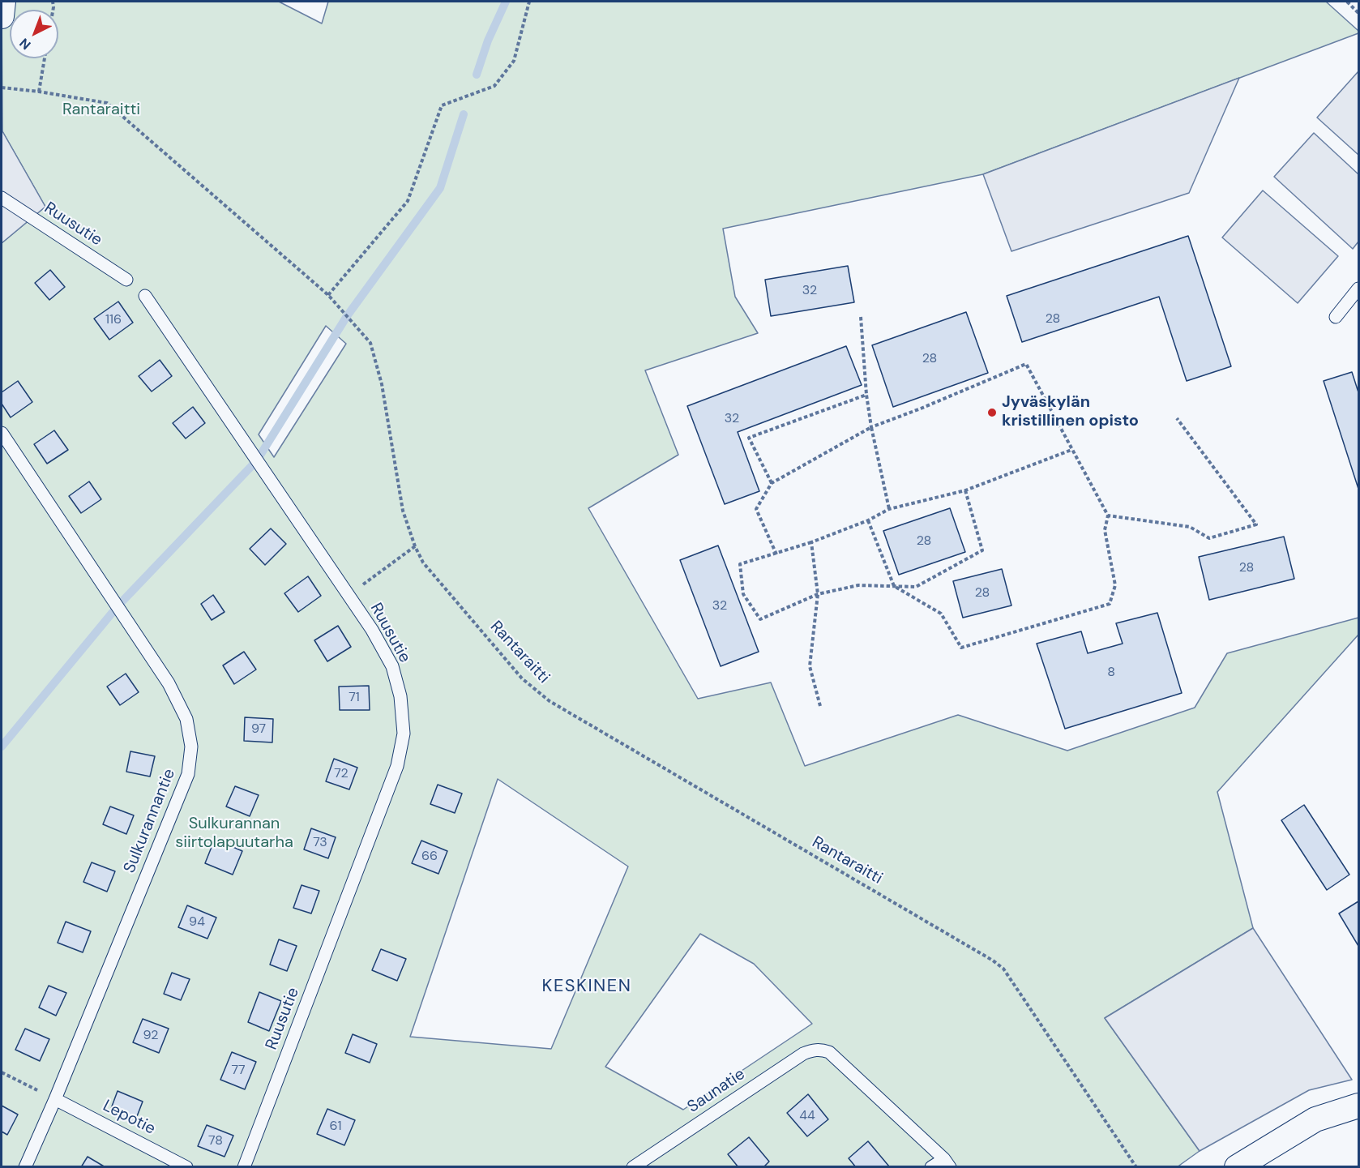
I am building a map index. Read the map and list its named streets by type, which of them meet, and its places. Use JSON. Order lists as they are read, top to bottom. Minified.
{"streets":{"lane":["Ruusutie","Sulkurannantie","Saunatie","Lepotie"],"path":["Rantaraitti"]},"crossings":[["Sulkurannantie","Lepotie"]],"districts":["KESKINEN"],"parks":["Rantaraitti","Sulkurannan siirtolapuutarha"],"places":["Jyväskylän kristillinen opisto"],"house_numbers":["32","28","116","28","32","28","28","28","32","8","71","97","72","73","66","94","92","77","44","61","78"],"north":"bottom left"}
